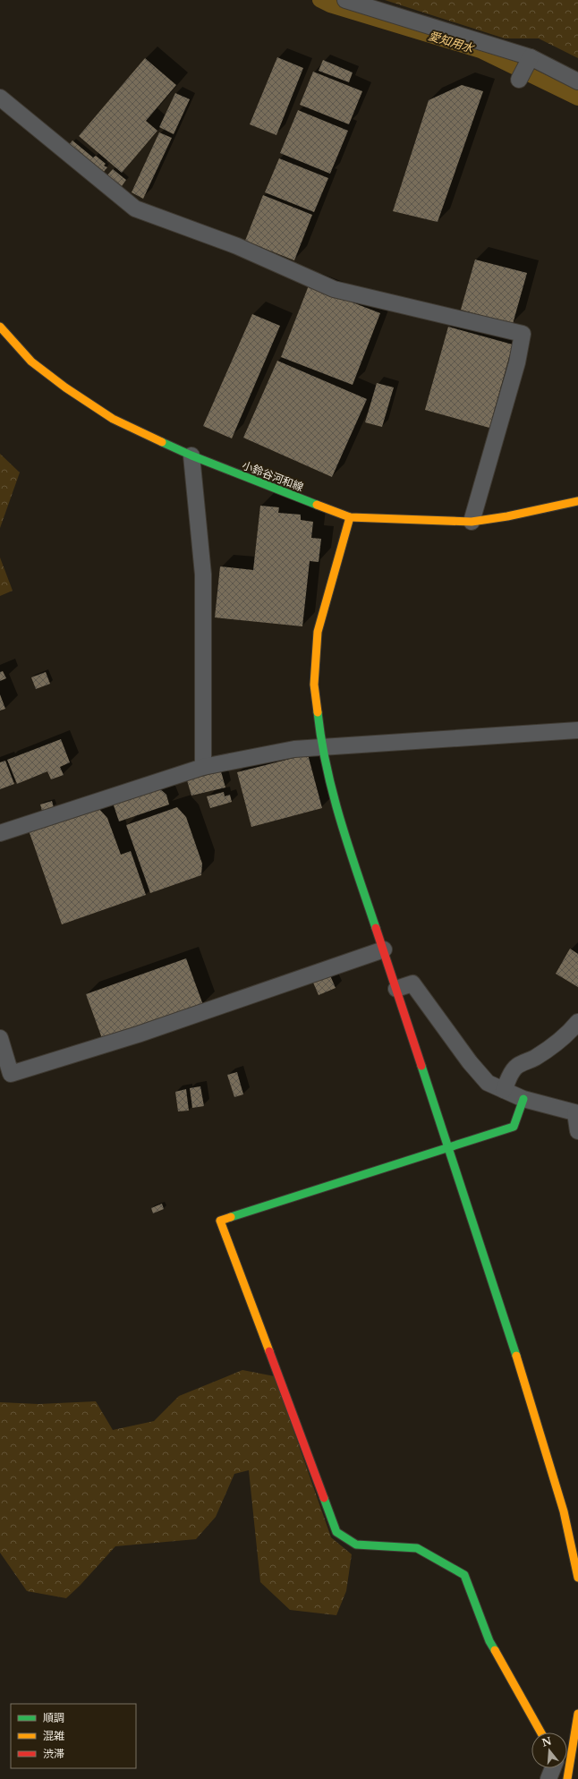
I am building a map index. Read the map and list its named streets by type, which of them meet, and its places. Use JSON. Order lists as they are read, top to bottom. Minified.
{"streets":{"street":["小鈴谷河和線"]},"water":["愛知用水"],"legend":["順調","混雑","渋滞"],"north":"top"}
